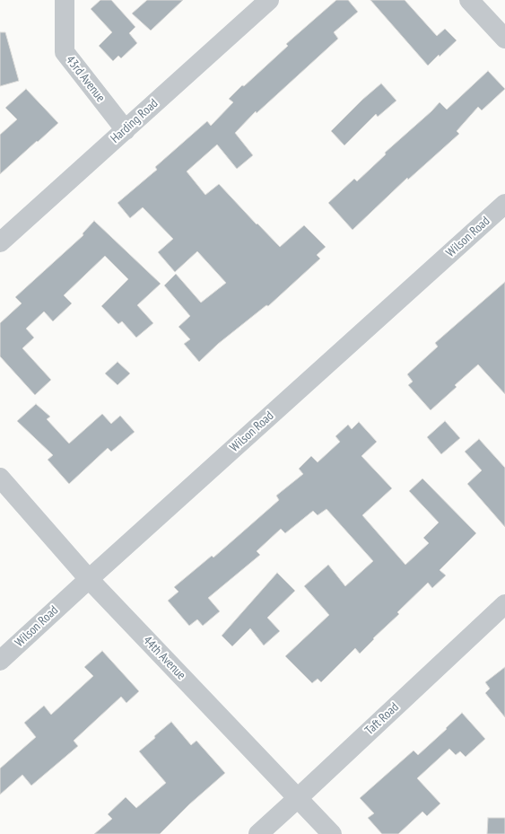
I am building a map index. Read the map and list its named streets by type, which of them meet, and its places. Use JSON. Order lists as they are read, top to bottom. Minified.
{"streets":{"street":["43rd Avenue","Harding Road","Wilson Road","44th Avenue","Taft Road"]},"crossings":[["43rd Avenue","Harding Road"],["Wilson Road","44th Avenue"],["44th Avenue","Taft Road"]]}
